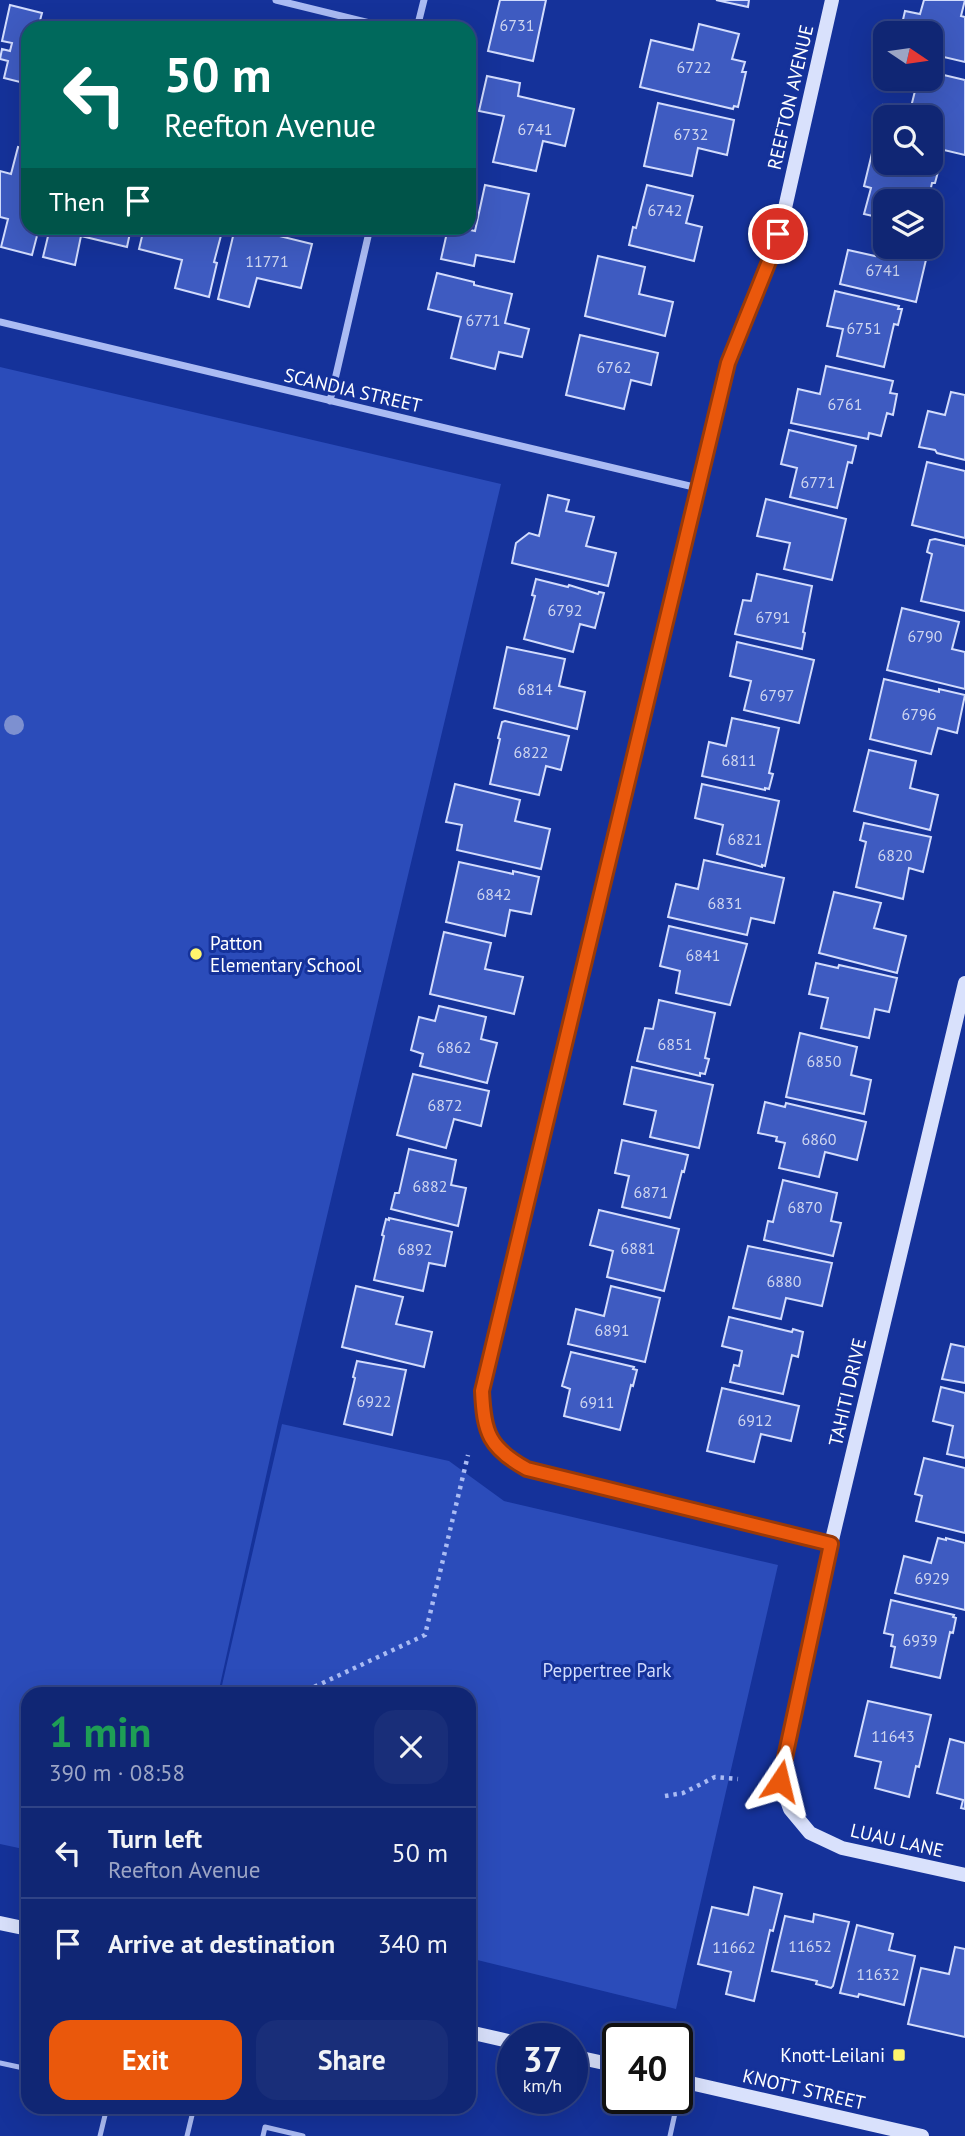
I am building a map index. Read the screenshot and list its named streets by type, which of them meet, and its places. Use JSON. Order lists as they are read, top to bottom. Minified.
{"streets":{"street":["REEFTON AVENUE","SCANDIA STREET","TAHITI DRIVE","LUAU LANE","KNOTT STREET"]},"crossings":[["REEFTON AVENUE","SCANDIA STREET"],["REEFTON AVENUE","TAHITI DRIVE"],["TAHITI DRIVE","LUAU LANE"]],"parks":["Peppertree Park"],"places":{"other":["Patton Elementary School"],"transit":["Knott-Leilani"]},"house_numbers":["6731","6722","6741","6732","6742","11771","6741","6771","6751","6762","6761","6771","6792","6791","6790","6814","6797","6796","6822","6811","6821","6820","6842","6831","6841","6851","6862","6850","6872","6860","6882","6871","6870","6881","6892","6880","6891","6922","6911","6912","6929","6939","11643","11652","11662","11632"],"north":"right","page":{"turn":["50 m","Reefton Avenue"],"then":"Then","heading":["1 min","390 m · 08:58"],"list":[{"name":"Turn left","note":"Reefton Avenue","value":"50 m"},{"name":"Arrive at destination","value":"340 m"}],"buttons":["Exit","Share"],"speed":"37 km/h","limit":"40"}}
